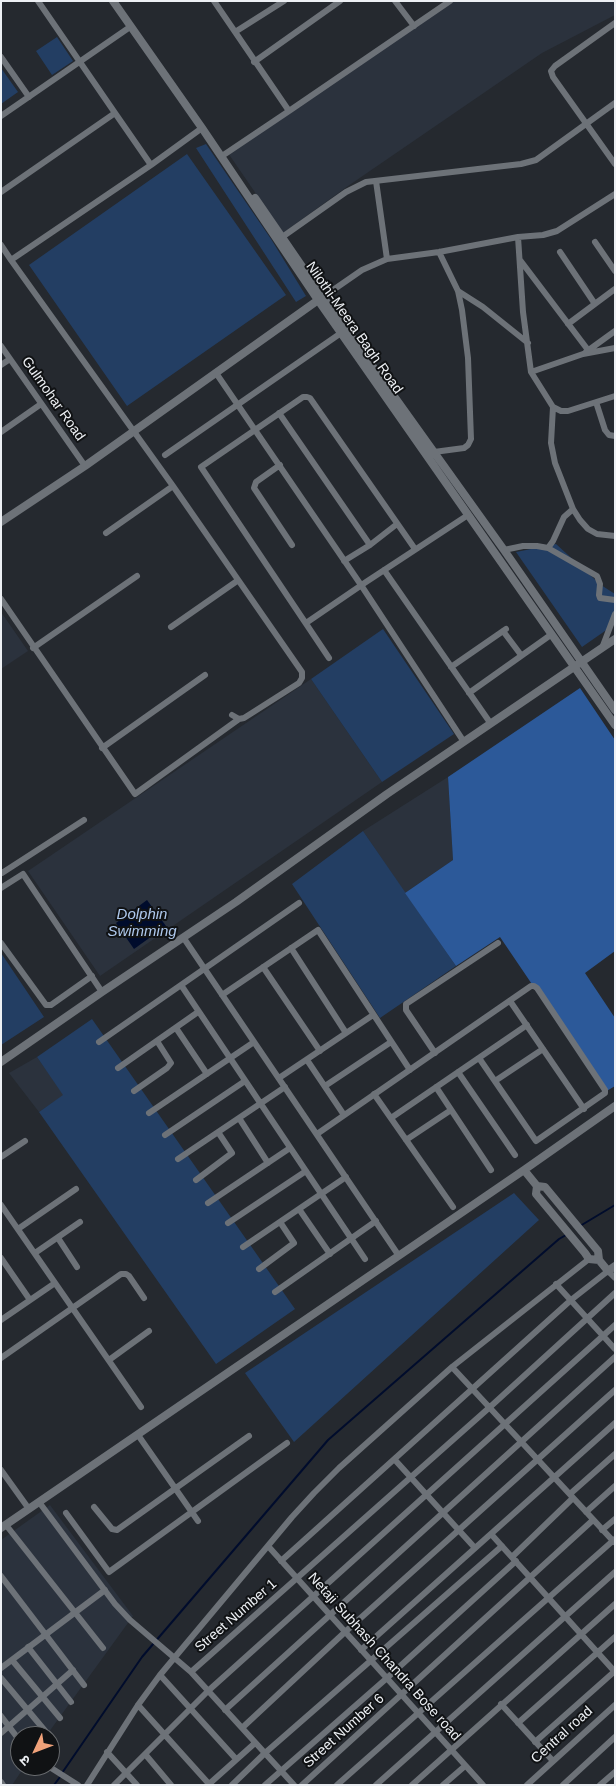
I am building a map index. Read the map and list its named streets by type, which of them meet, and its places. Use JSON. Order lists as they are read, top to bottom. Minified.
{"streets":{"street":["Nilothi-Meera Bagh Road","Gulmohar Road","Street Number 1","Netaji Subhash Chandra Bose road","Street Number 6","Central road"]},"crossings":[["Street Number 1","Netaji Subhash Chandra Bose road"],["Netaji Subhash Chandra Bose road","Street Number 6"]],"water":["Dolphin Swimming"],"north":"bottom left"}
